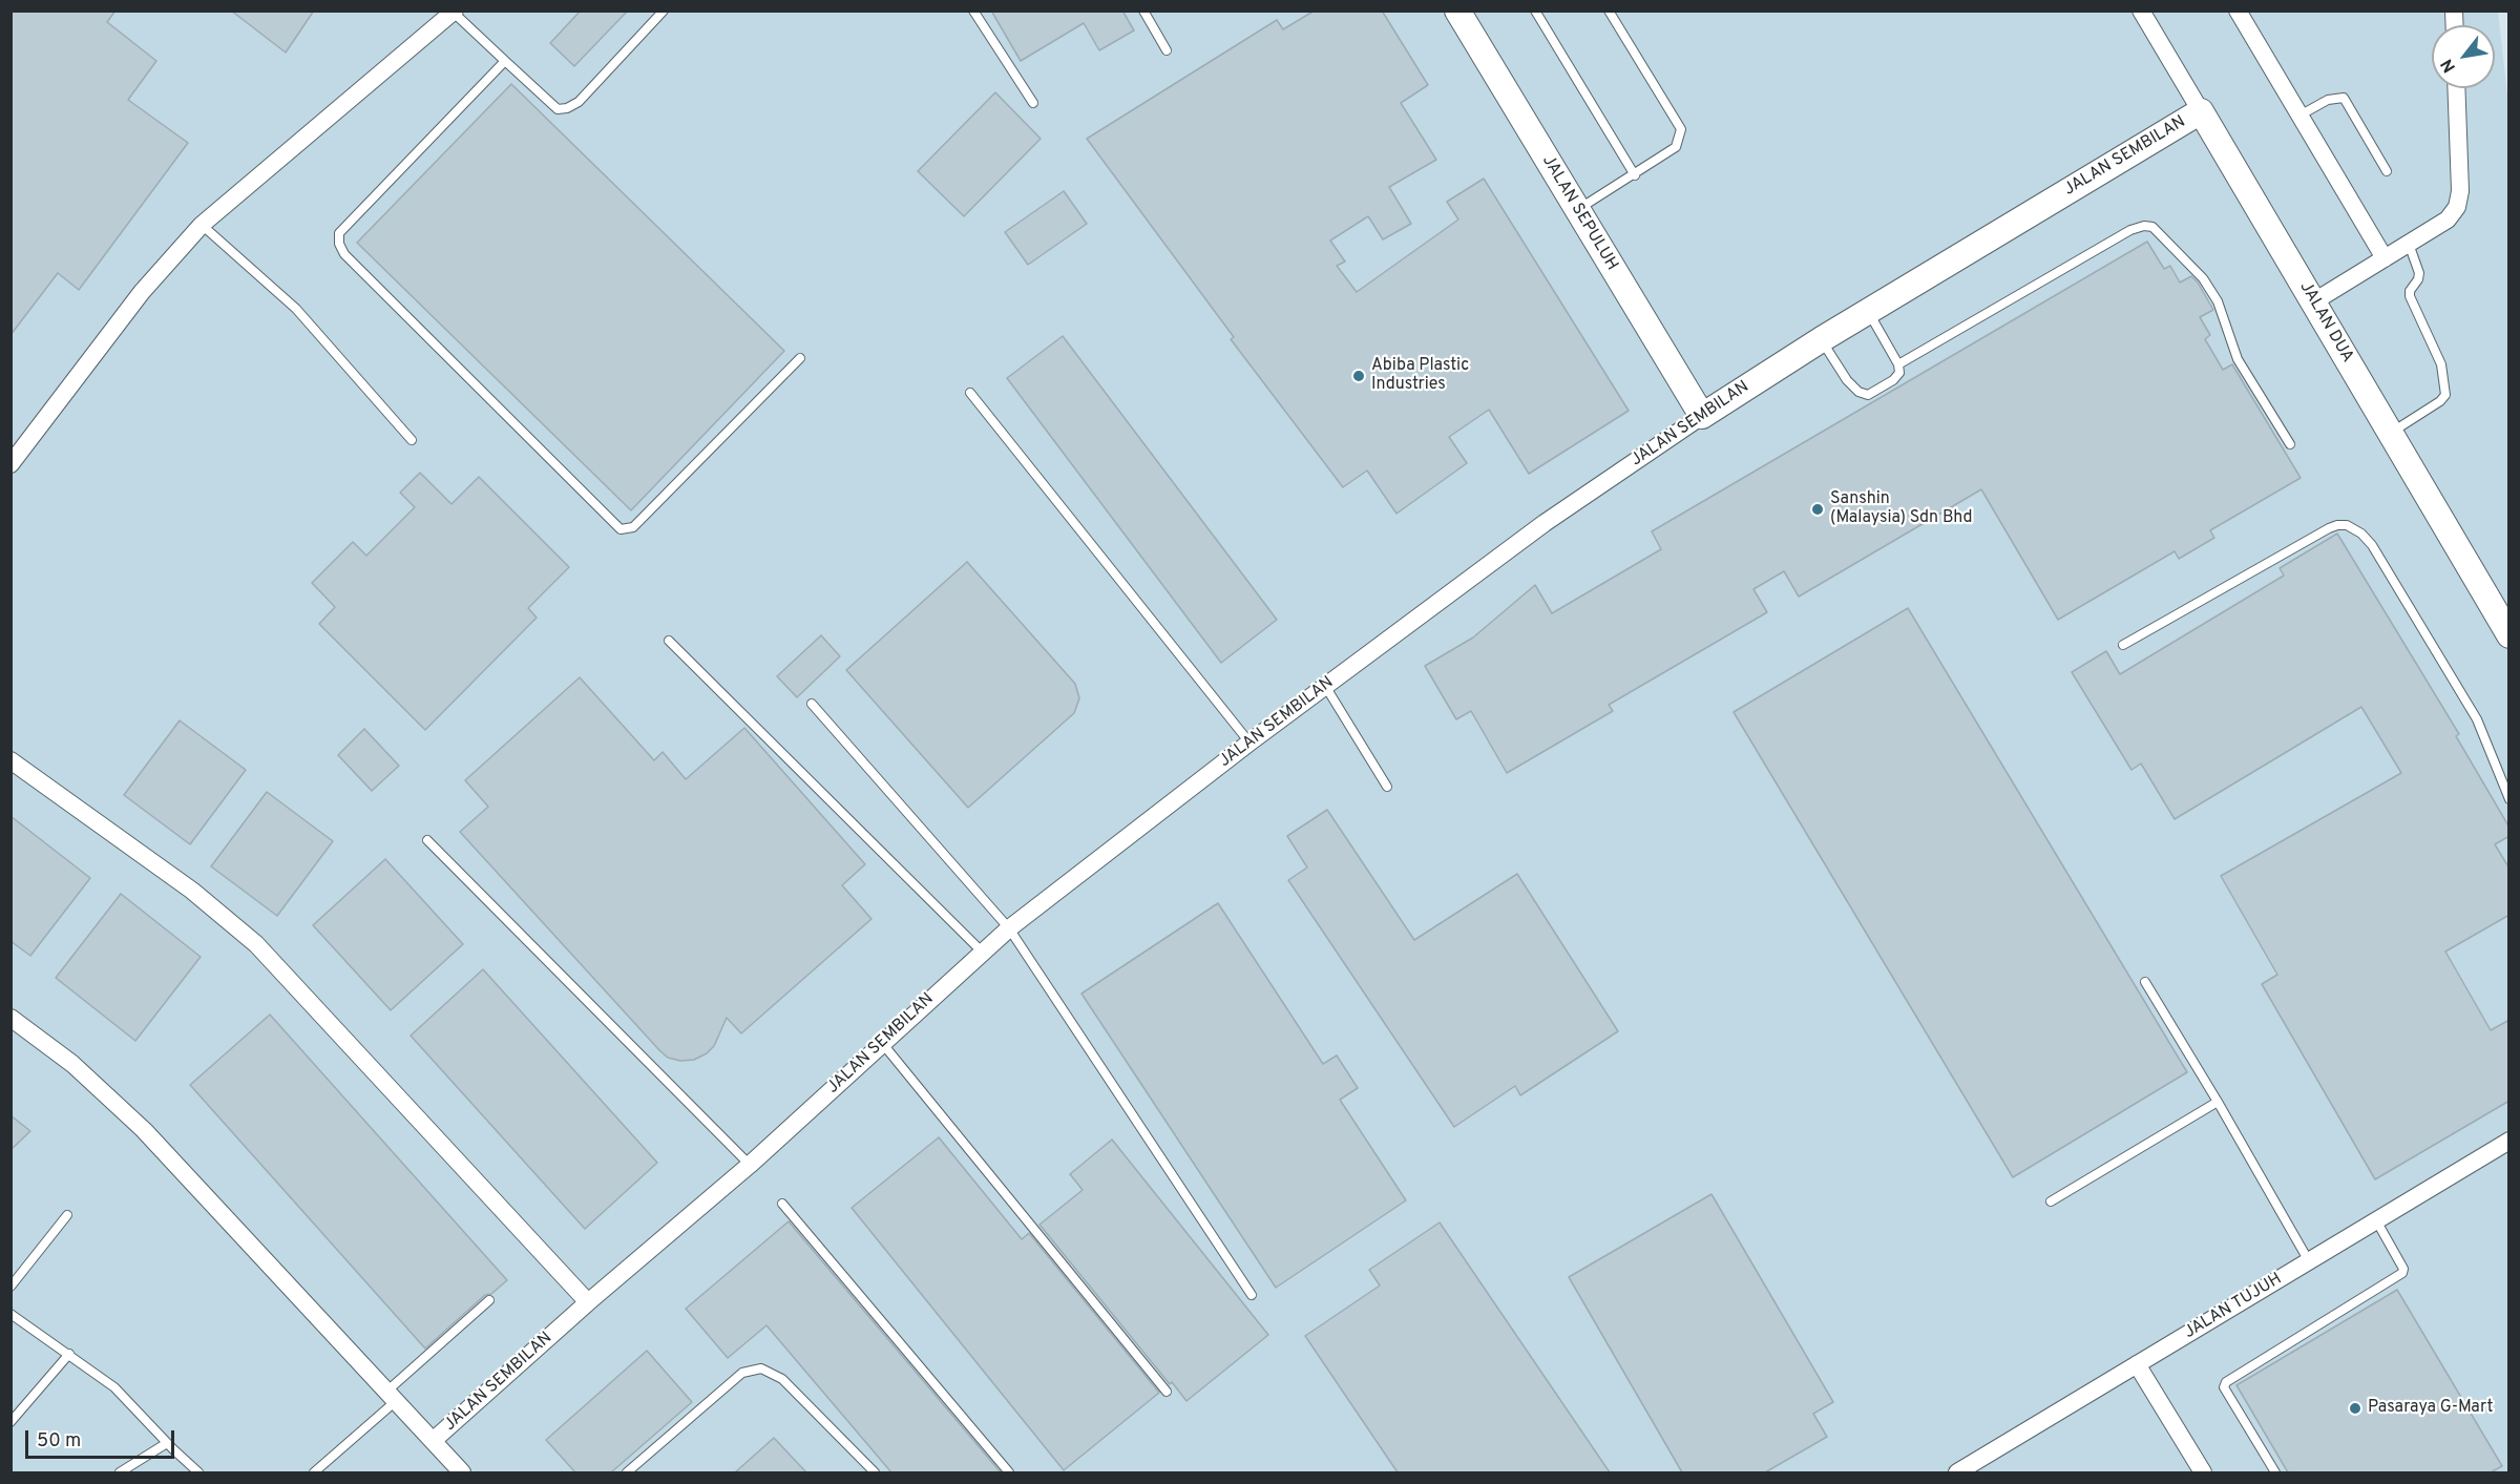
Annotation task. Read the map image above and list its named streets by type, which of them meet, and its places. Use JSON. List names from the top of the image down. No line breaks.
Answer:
{"streets":{"main road":["JALAN SEMBILAN","JALAN SEPULUH","JALAN DUA"],"street":["JALAN TUJUH"]},"crossings":[["JALAN SEMBILAN","JALAN SEPULUH"],["JALAN SEMBILAN","JALAN DUA"]],"places":["Abiba Plastic Industries","Sanshin (Malaysia) Sdn Bhd","Pasaraya G-Mart"],"scale_bar":"50 m","north":"bottom left"}
